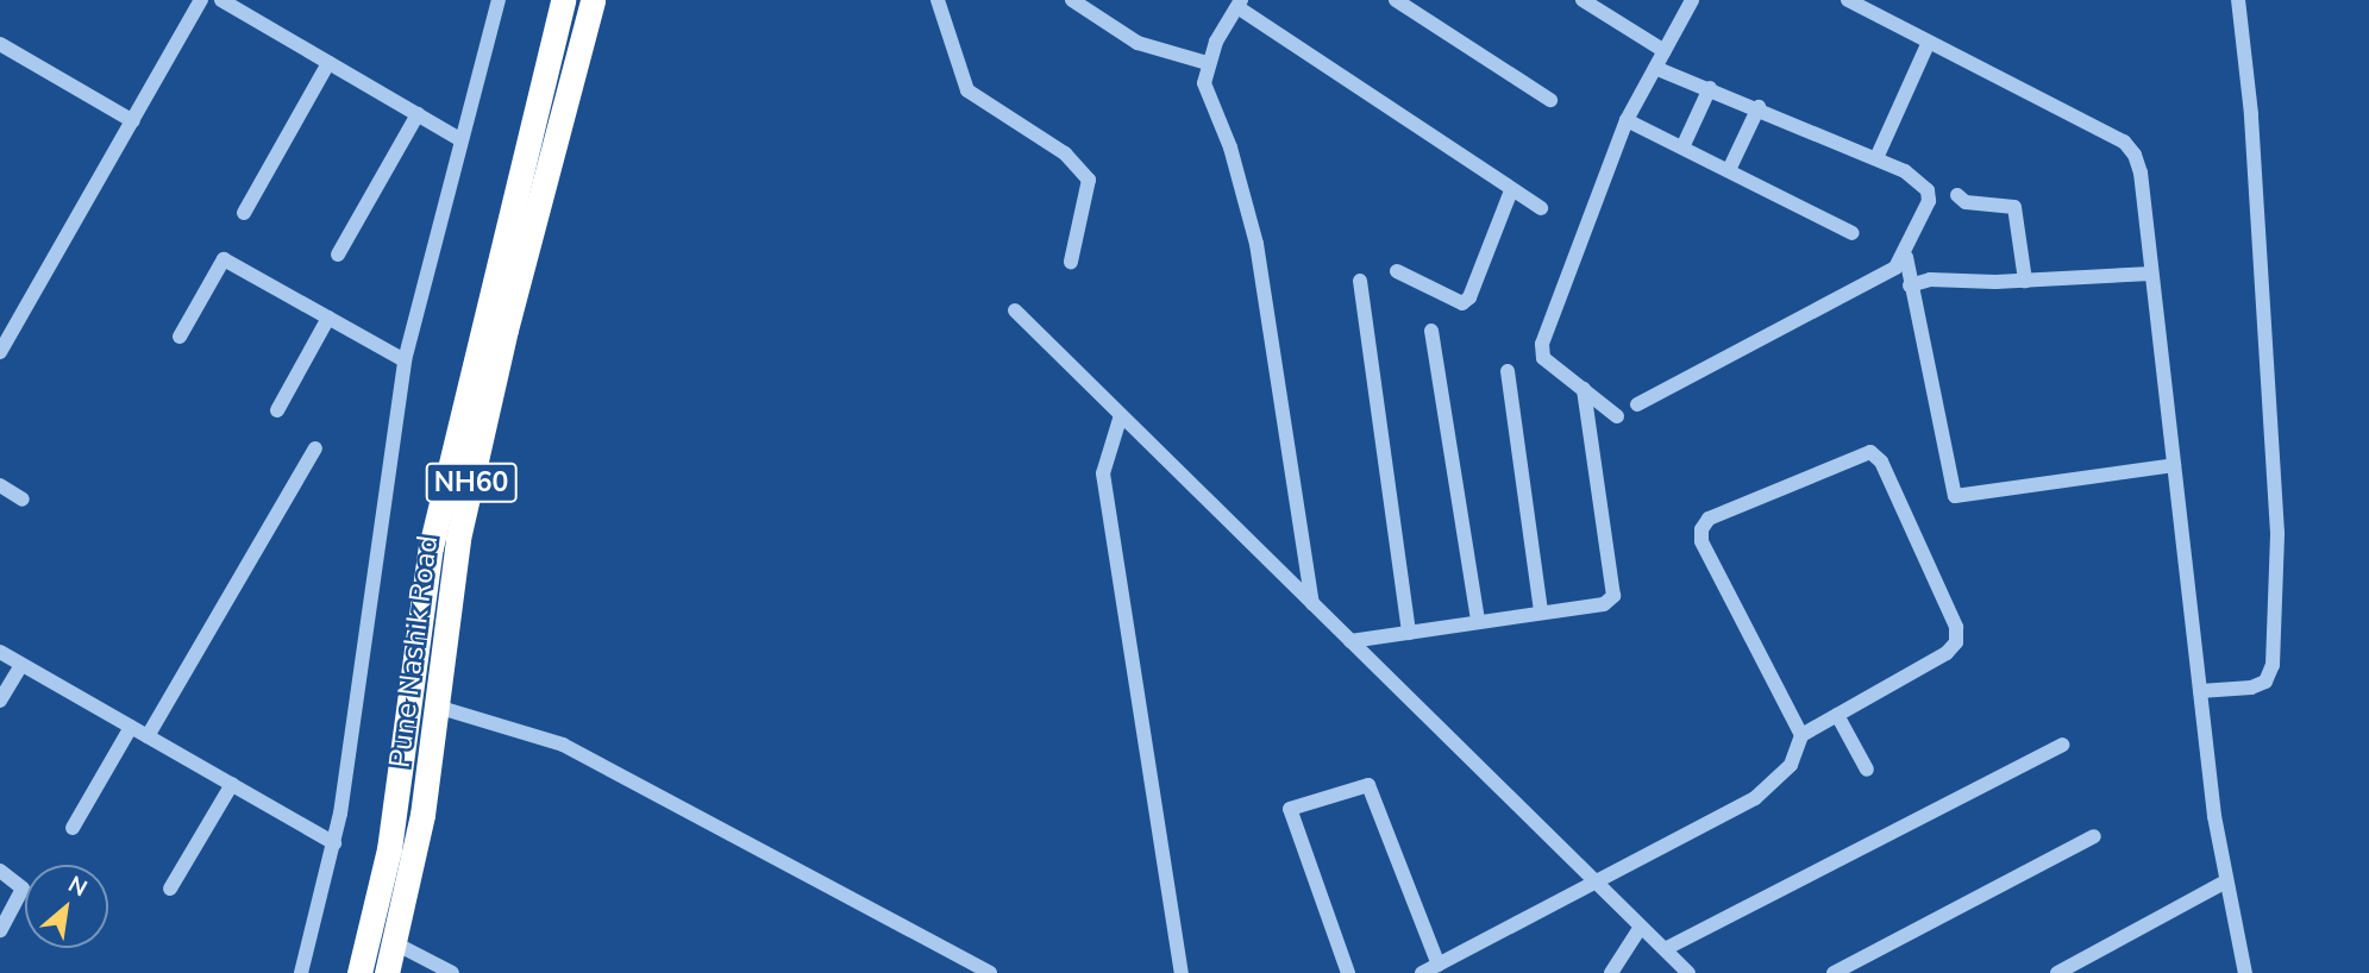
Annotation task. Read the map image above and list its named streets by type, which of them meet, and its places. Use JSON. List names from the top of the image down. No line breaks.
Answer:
{"streets":{"highway":["NH60","Pune Nashik Road"]},"north":"top right"}
